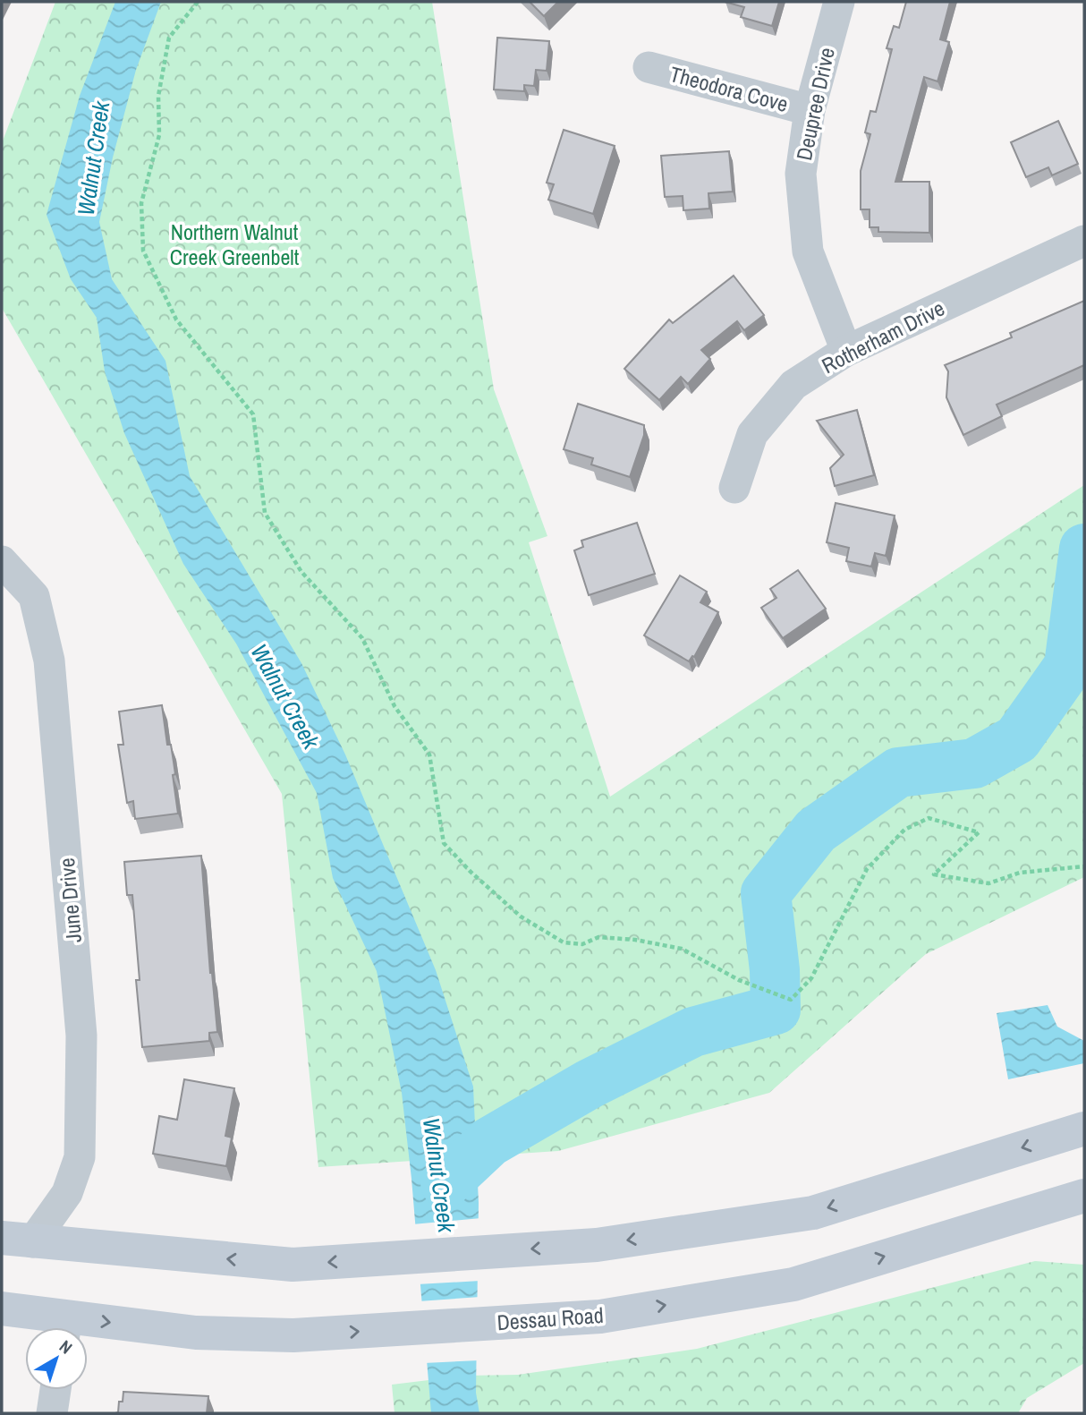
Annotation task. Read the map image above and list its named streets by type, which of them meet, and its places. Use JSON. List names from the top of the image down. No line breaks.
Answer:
{"streets":{"main road":["Dessau Road"],"street":["Theodora Cove","Deupree Drive","Rotherham Drive","June Drive"]},"crossings":[["Theodora Cove","Deupree Drive"],["Deupree Drive","Rotherham Drive"]],"water":["Walnut Creek"],"parks":["Northern Walnut Creek Greenbelt"],"north":"top right"}
